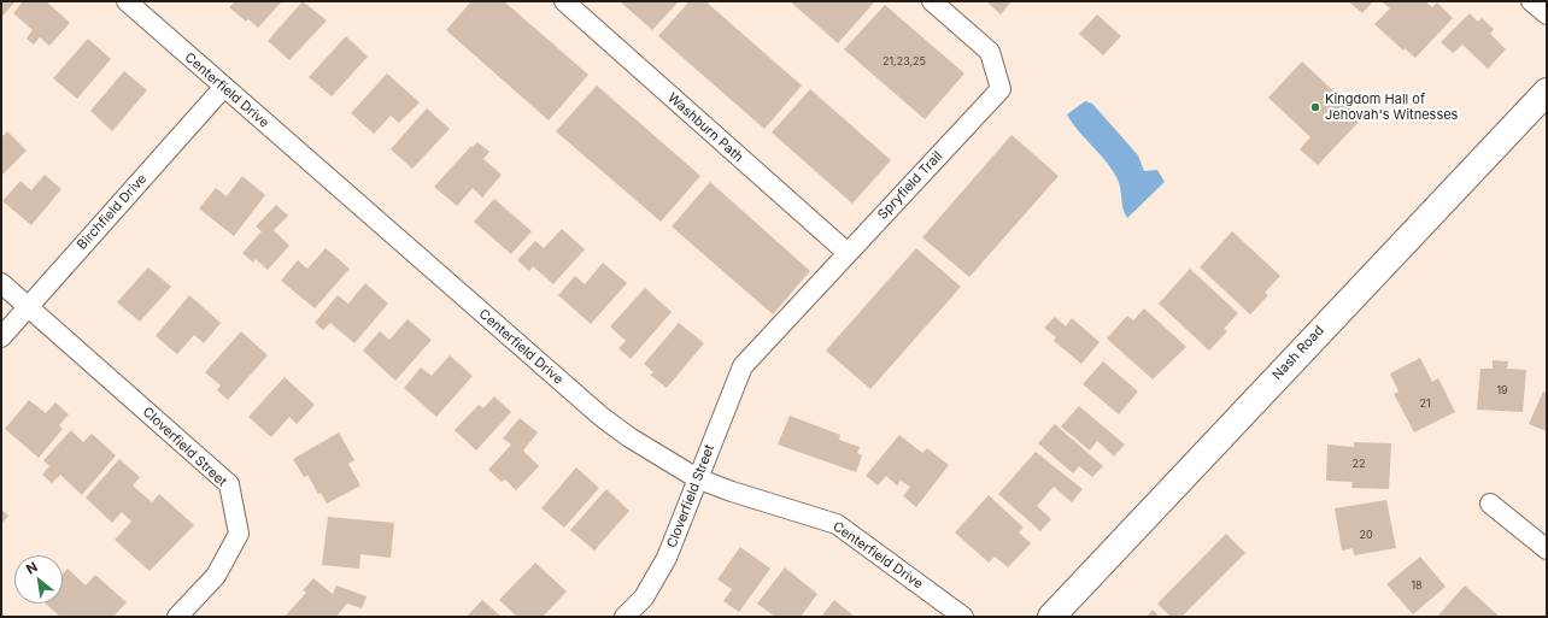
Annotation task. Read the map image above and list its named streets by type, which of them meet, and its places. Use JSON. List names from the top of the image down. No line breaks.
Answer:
{"streets":{"street":["Centerfield Drive","Washburn Path","Spryfield Trail","Birchfield Drive","Nash Road","Cloverfield Street"]},"crossings":[["Centerfield Drive","Birchfield Drive"],["Centerfield Drive","Cloverfield Street"],["Washburn Path","Spryfield Trail"],["Spryfield Trail","Cloverfield Street"],["Birchfield Drive","Cloverfield Street"]],"places":["Kingdom Hall of Jehovah's Witnesses"],"house_numbers":["21,23,25","19","21","22","20","18"],"north":"top left"}
